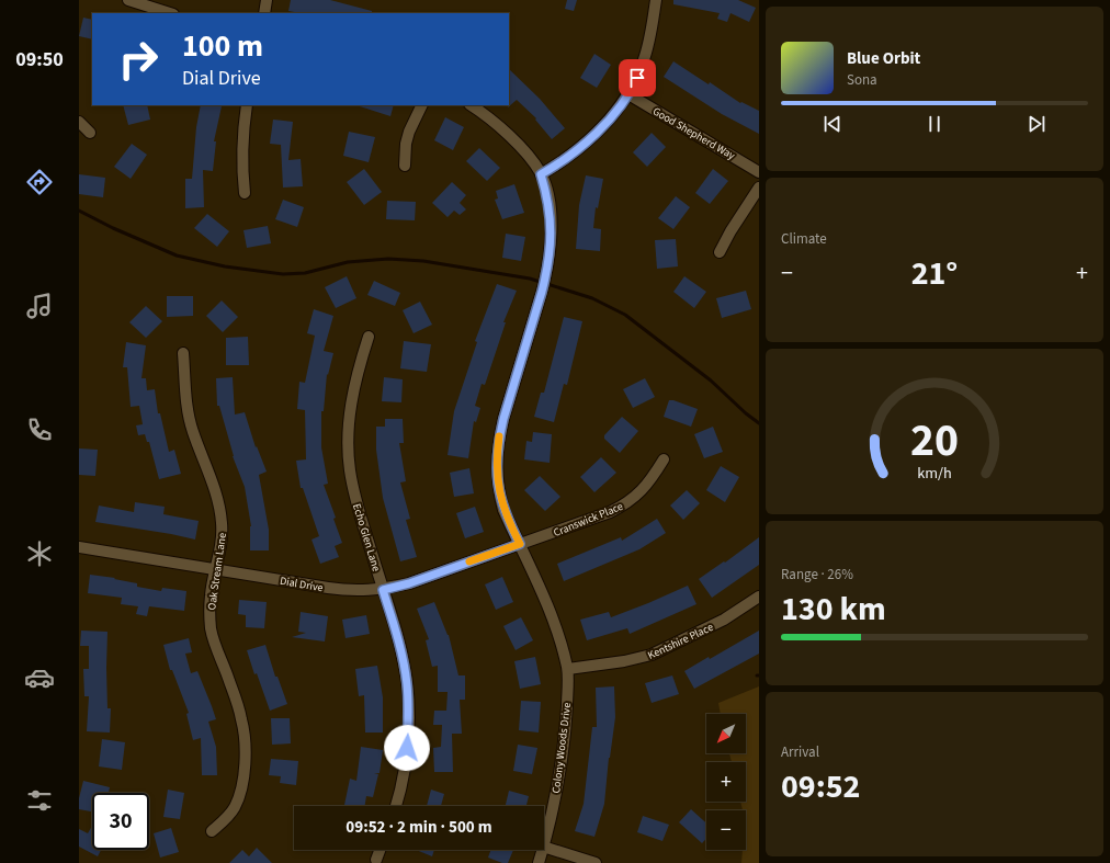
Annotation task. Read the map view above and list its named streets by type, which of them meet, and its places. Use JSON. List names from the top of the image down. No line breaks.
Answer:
{"streets":{"street":["Good Shepherd Way","Cranswick Place","Echo Glen Lane","Oak Stream Lane","Dial Drive","Kentshire Place","Colony Woods Drive"]},"crossings":[["Cranswick Place","Dial Drive"],["Cranswick Place","Colony Woods Drive"],["Echo Glen Lane","Dial Drive"],["Oak Stream Lane","Dial Drive"],["Dial Drive","Colony Woods Drive"],["Kentshire Place","Colony Woods Drive"]],"north":"bottom left","page":{"tabs":"09:50","turn":["100 m","Dial Drive"],"song":["Blue Orbit","Sona"],"tile":["Climate",["Range · 26%","130 km"],["Arrival","09:52"]],"heat":["−","21°","+"],"map_buttons":["+","−"],"limit":"30","trip":"09:52 · 2 min · 500 m","gauge":["20","km/h"]}}
